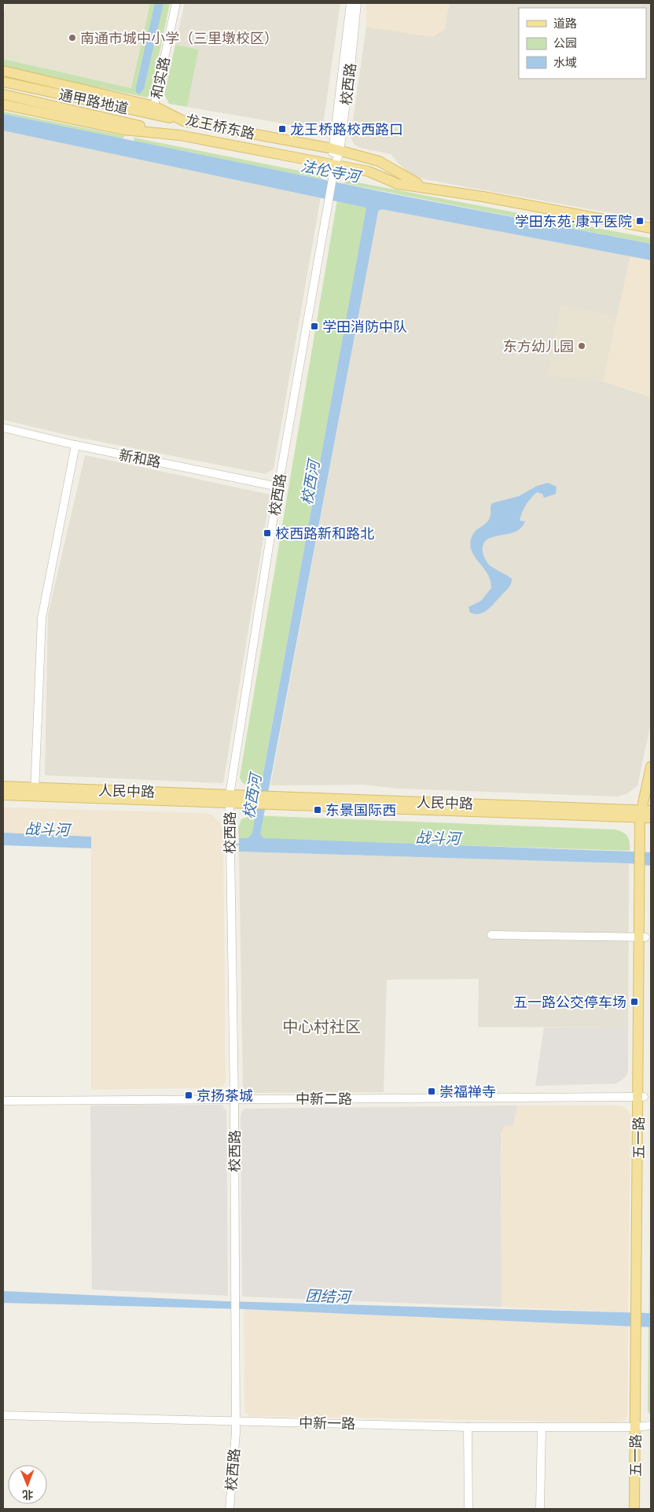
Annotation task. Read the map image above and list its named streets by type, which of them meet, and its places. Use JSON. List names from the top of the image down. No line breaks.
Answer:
{"streets":{"main road":["通甲路地道","龙王桥东路","人民中路","五一路"],"street":["和实路","校西路","新和路","中新二路","中新一路"]},"crossings":[["和实路","龙王桥东路"],["校西路","龙王桥东路"],["校西路","新和路"],["校西路","人民中路"],["校西路","中新二路"],["校西路","中新一路"],["通甲路地道","龙王桥东路"],["人民中路","五一路"],["中新二路","五一路"],["五一路","中新一路"]],"districts":["中心村社区"],"water":["法伦寺河","校西河","战斗河","团结河"],"places":{"other":["南通市城中小学（三里墩校区）","东方幼儿园"],"transit":["龙王桥路校西路口","学田东苑·康平医院","学田消防中队","校西路新和路北","东景国际西","五一路公交停车场","崇福禅寺","京扬茶城"]},"legend":["道路","公园","水域"],"north":"bottom"}
